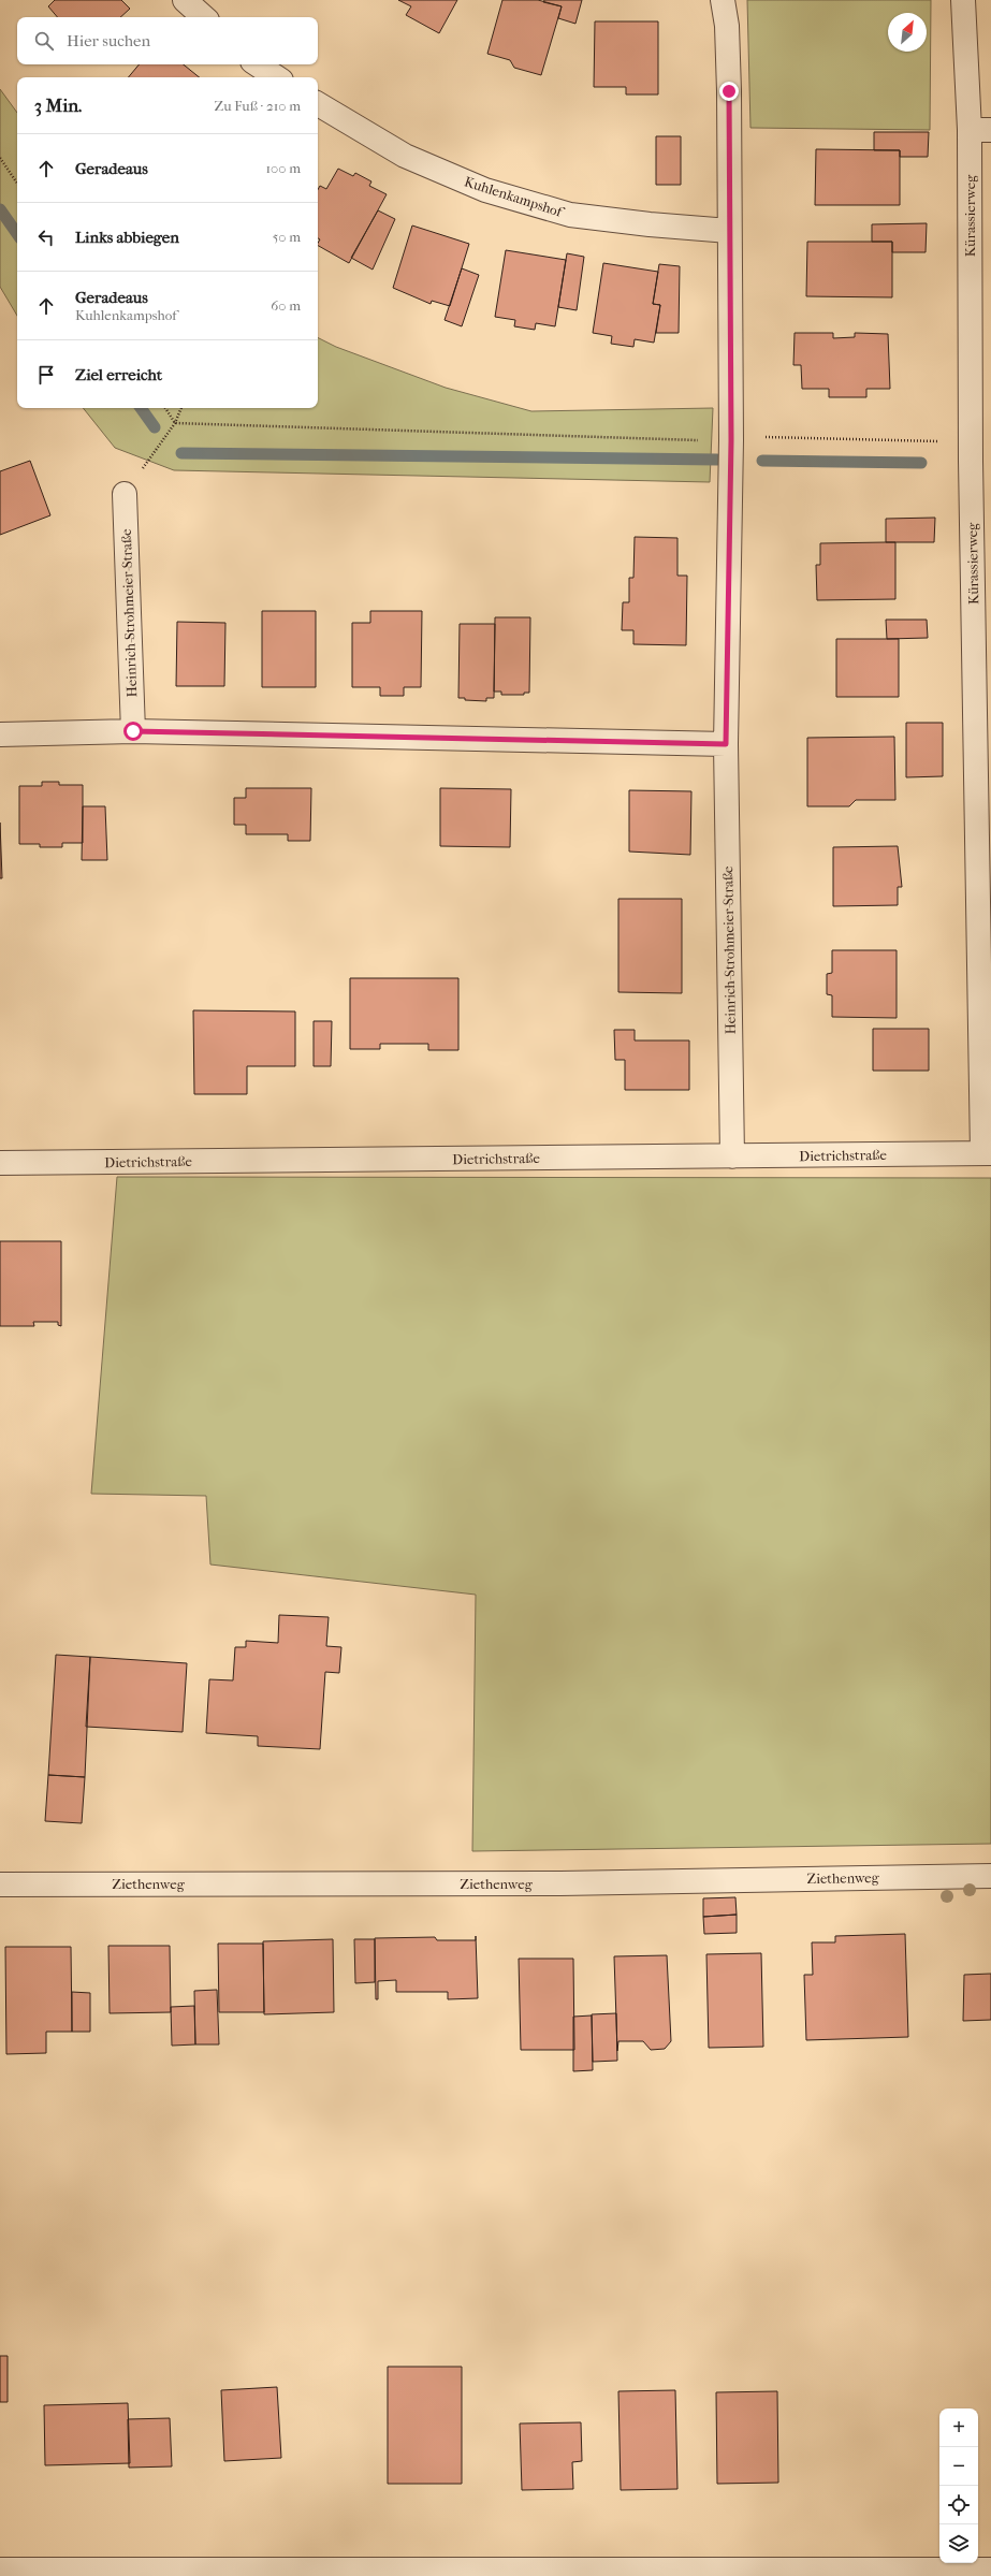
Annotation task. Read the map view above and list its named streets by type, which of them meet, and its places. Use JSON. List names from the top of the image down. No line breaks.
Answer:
{"streets":{"street":["Kuhlenkampshof","Kürassierweg","Heinrich-Strohmeier-Straße","Dietrichstraße","Ziethenweg"]},"crossings":[["Kürassierweg","Dietrichstraße"],["Heinrich-Strohmeier-Straße","Dietrichstraße"]],"north":"top right","page":{"search":"Hier suchen","heading":["3 Min.","Zu Fuß · 210 m"],"list":[["Geradeaus","100 m"],["Links abbiegen","50 m"],["Geradeaus","Kuhlenkampshof","60 m"],"Ziel erreicht"],"map_buttons":["+","−"]}}
